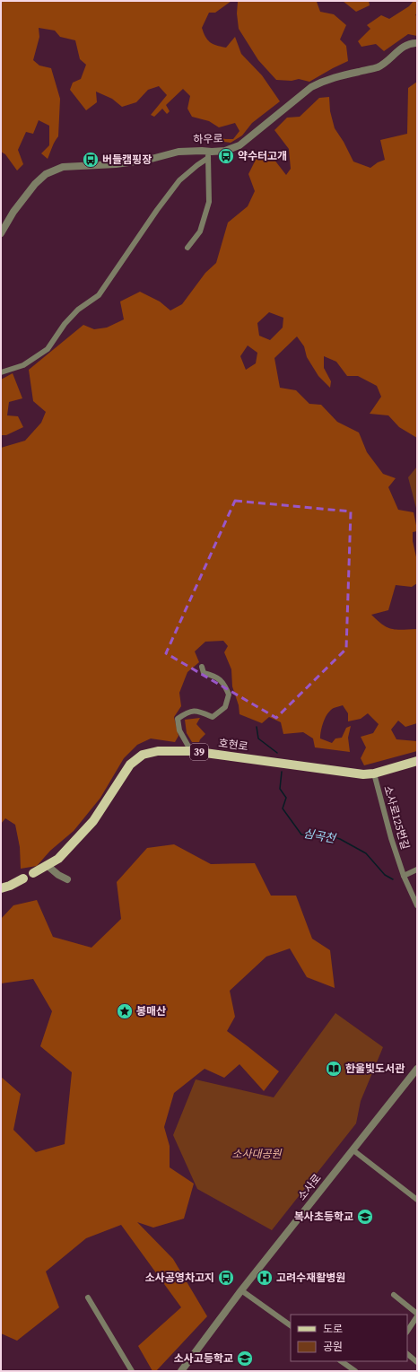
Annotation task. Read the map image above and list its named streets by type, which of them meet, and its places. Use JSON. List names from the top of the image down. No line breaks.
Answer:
{"streets":{"main road":["호현로","39"],"street":["하우로","소사로125번길","소사로"]},"crossings":[["호현로","소사로125번길"]],"water":["심곡천"],"parks":["소사대공원"],"places":{"bus stop":["약수터고개","버들캠핑장","소사공영차고지"],"place":["봉매산"],"library":["한울빛도서관"],"school or university":["복사초등학교","소사고등학교"],"hospital":["고려수재활병원"]},"legend":["도로","공원"]}
